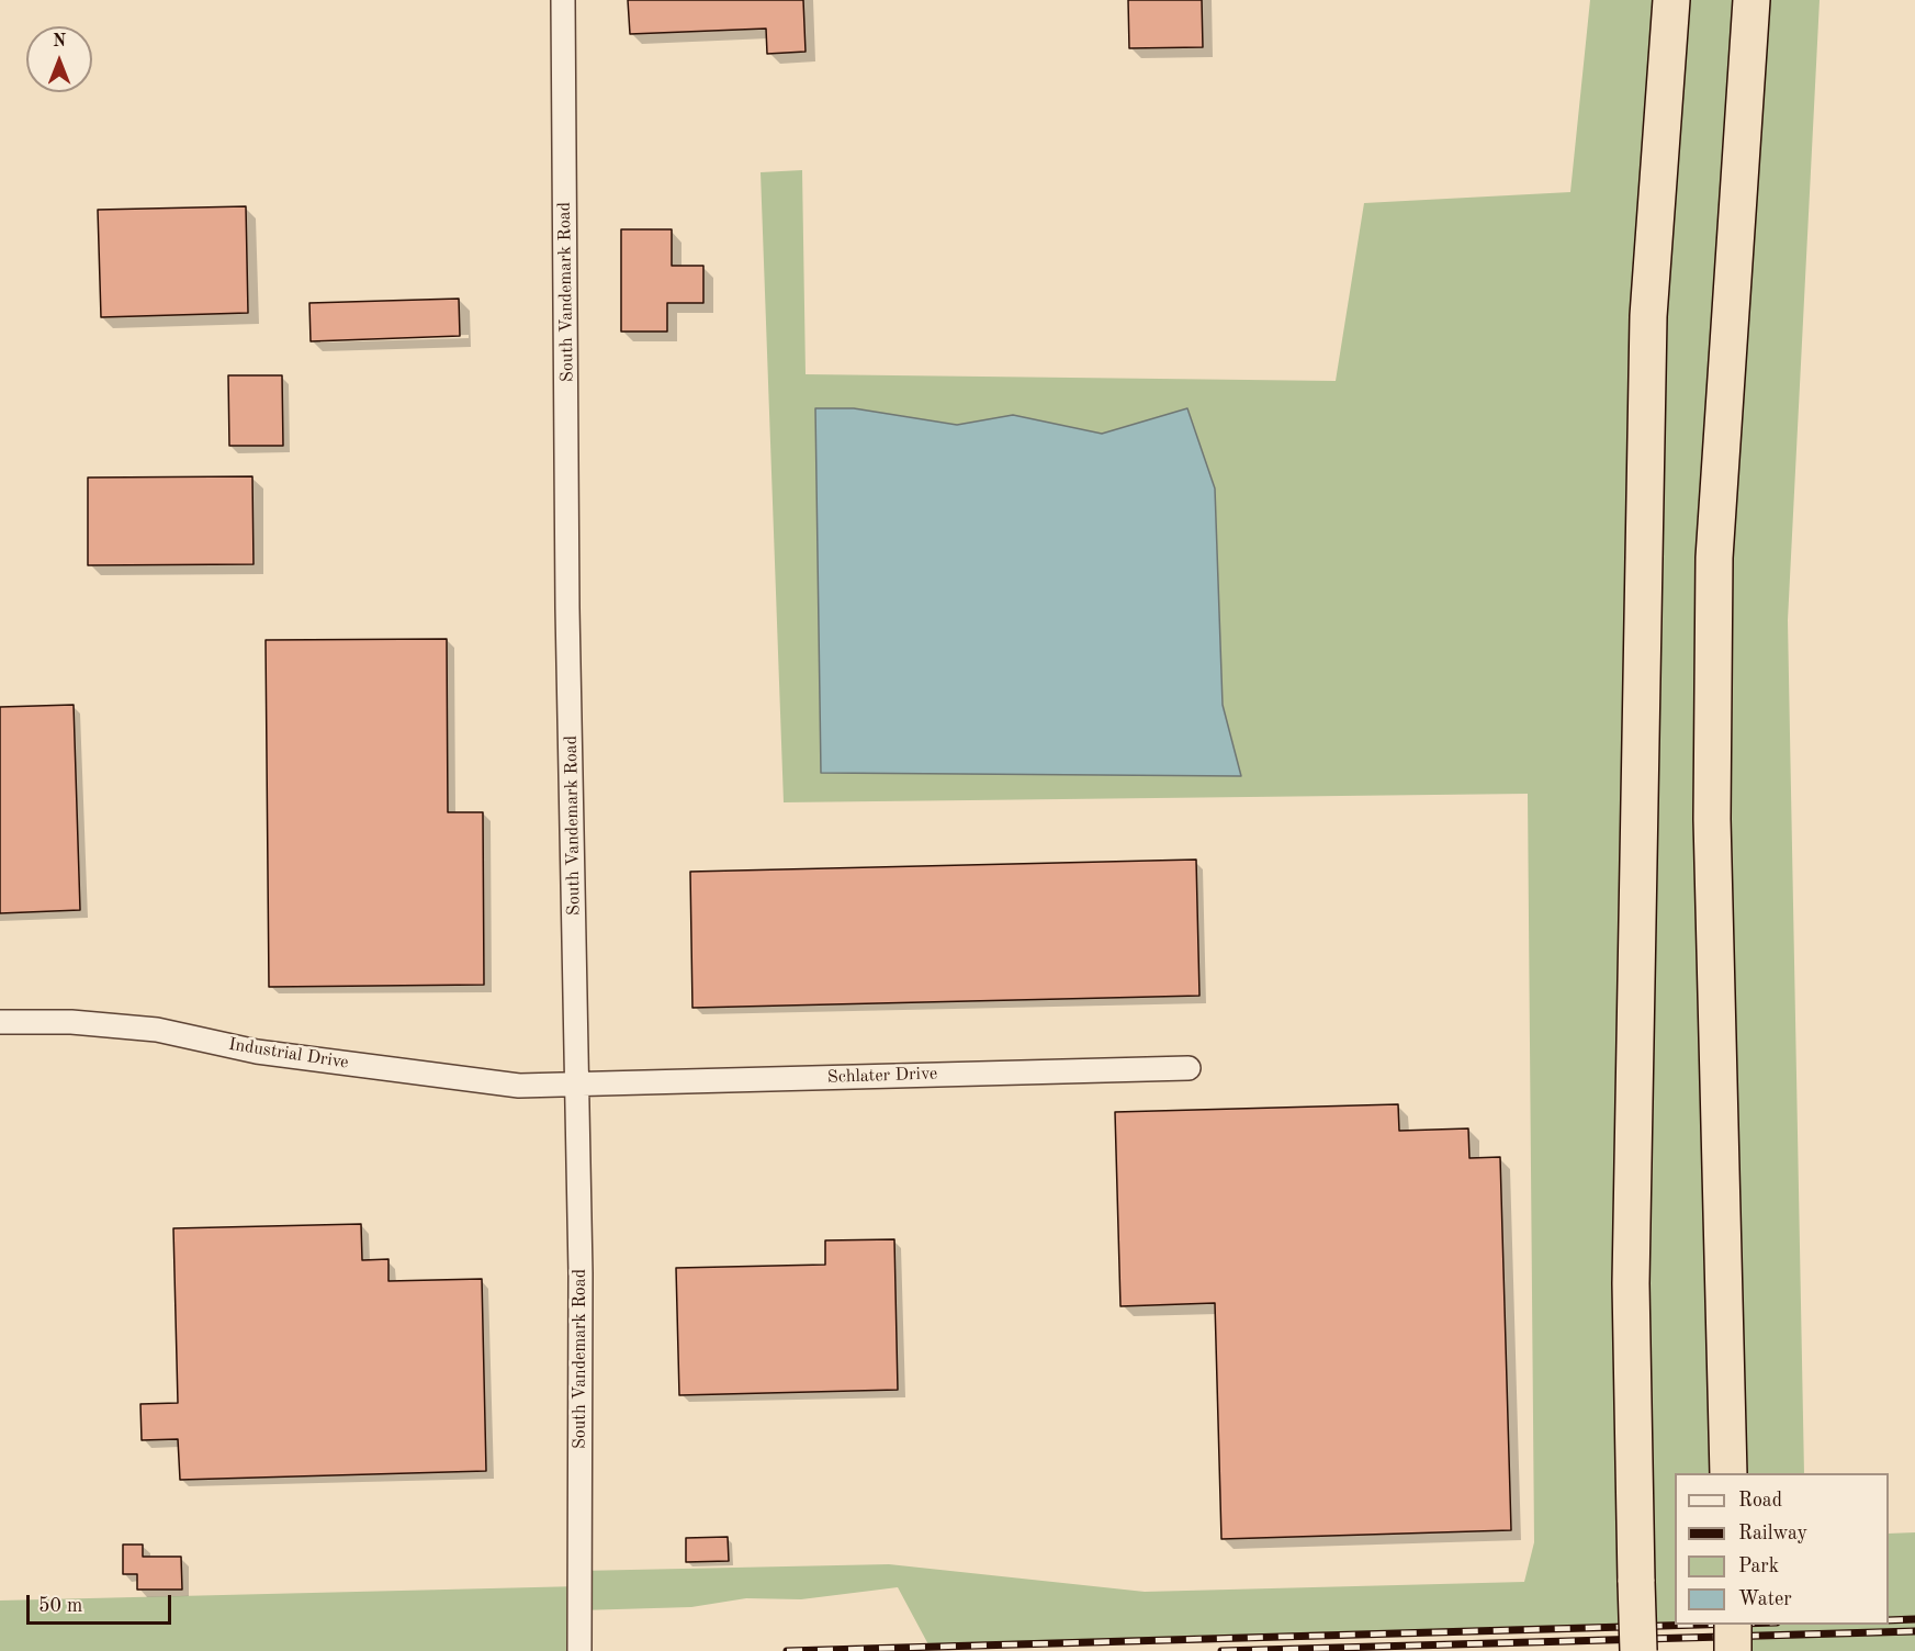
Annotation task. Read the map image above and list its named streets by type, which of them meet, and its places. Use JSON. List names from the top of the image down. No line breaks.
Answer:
{"streets":{"street":["South Vandemark Road","Industrial Drive","Schlater Drive"]},"crossings":[["South Vandemark Road","Industrial Drive"],["South Vandemark Road","Schlater Drive"],["Industrial Drive","Schlater Drive"]],"legend":["Road","Railway","Park","Water"],"scale_bar":"50 m","north":"top"}
